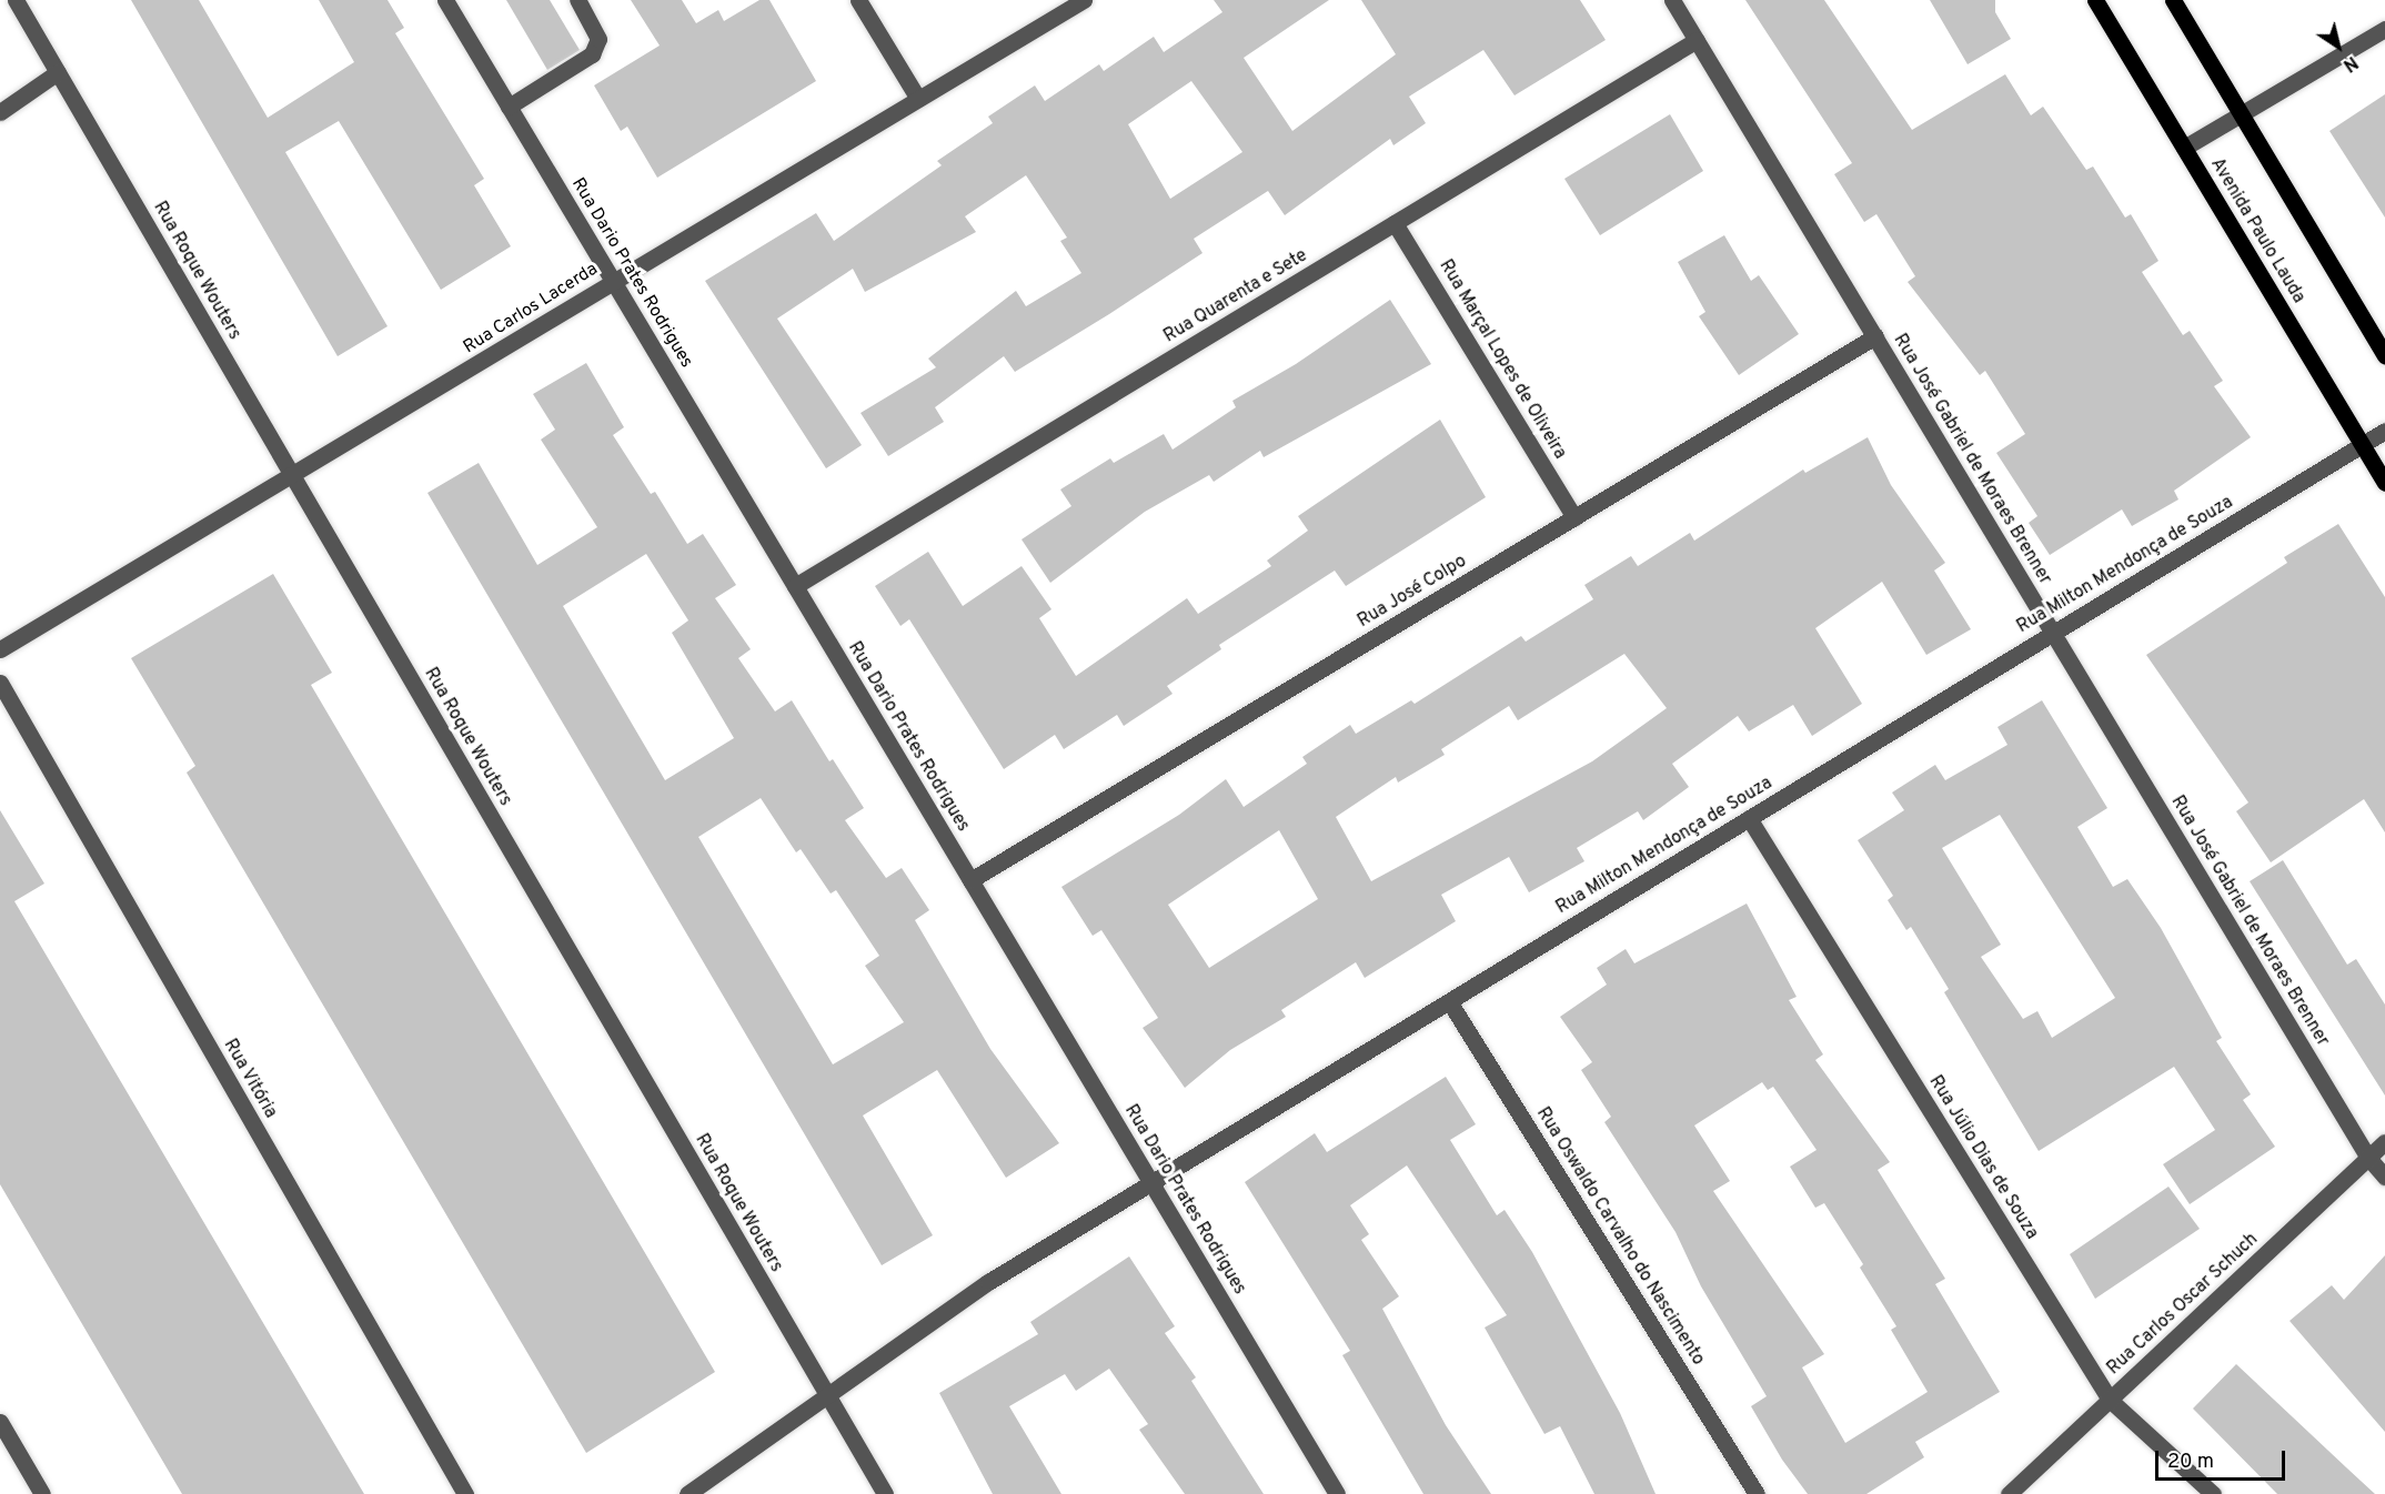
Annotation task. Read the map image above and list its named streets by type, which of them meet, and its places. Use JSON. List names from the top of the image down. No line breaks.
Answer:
{"streets":{"main road":["Avenida Paulo Lauda"],"street":["Rua Roque Wouters","Rua Dario Prates Rodrigues","Rua Quarenta e Sete","Rua Carlos Lacerda","Rua Marçal Lopes de Oliveira","Rua José Gabriel de Moraes Brenner","Rua Milton Mendonça de Souza","Rua José Colpo","Rua Vitória","Rua Júlio Dias de Souza","Rua Oswaldo Carvalho do Nascimento","Rua Carlos Oscar Schuch"]},"crossings":[["Avenida Paulo Lauda","Rua Milton Mendonça de Souza"],["Rua Roque Wouters","Rua Carlos Lacerda"],["Rua Roque Wouters","Rua Milton Mendonça de Souza"],["Rua Dario Prates Rodrigues","Rua Quarenta e Sete"],["Rua Dario Prates Rodrigues","Rua Carlos Lacerda"],["Rua Dario Prates Rodrigues","Rua Milton Mendonça de Souza"],["Rua Dario Prates Rodrigues","Rua José Colpo"],["Rua Quarenta e Sete","Rua Marçal Lopes de Oliveira"],["Rua Quarenta e Sete","Rua José Gabriel de Moraes Brenner"],["Rua Marçal Lopes de Oliveira","Rua José Colpo"],["Rua José Gabriel de Moraes Brenner","Rua Milton Mendonça de Souza"],["Rua José Gabriel de Moraes Brenner","Rua José Colpo"],["Rua José Gabriel de Moraes Brenner","Rua Carlos Oscar Schuch"],["Rua Milton Mendonça de Souza","Rua Júlio Dias de Souza"],["Rua Milton Mendonça de Souza","Rua Oswaldo Carvalho do Nascimento"],["Rua Júlio Dias de Souza","Rua Carlos Oscar Schuch"]],"scale_bar":"20 m","north":"bottom right"}
